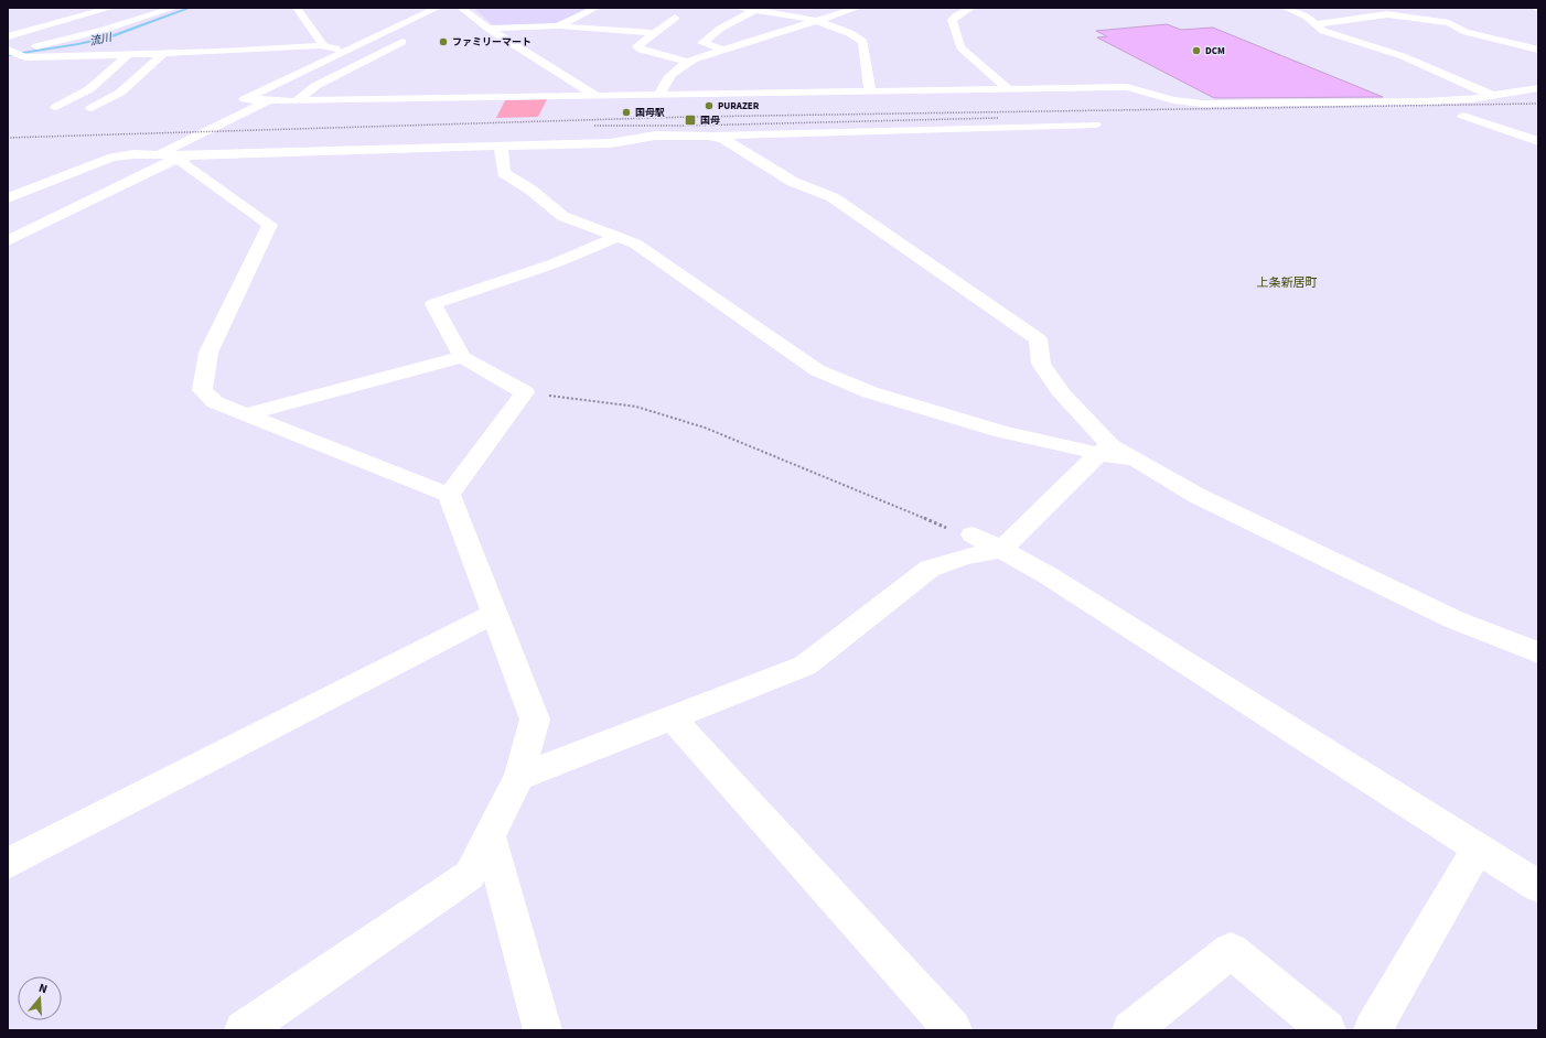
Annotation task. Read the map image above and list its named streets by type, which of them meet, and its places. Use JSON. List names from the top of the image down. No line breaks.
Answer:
{"districts":["上条新居町"],"water":["流川"],"places":{"other":["ファミリーマート","DCM","PURAZER","国母駅"],"transit":["国母"]},"north":"top"}
